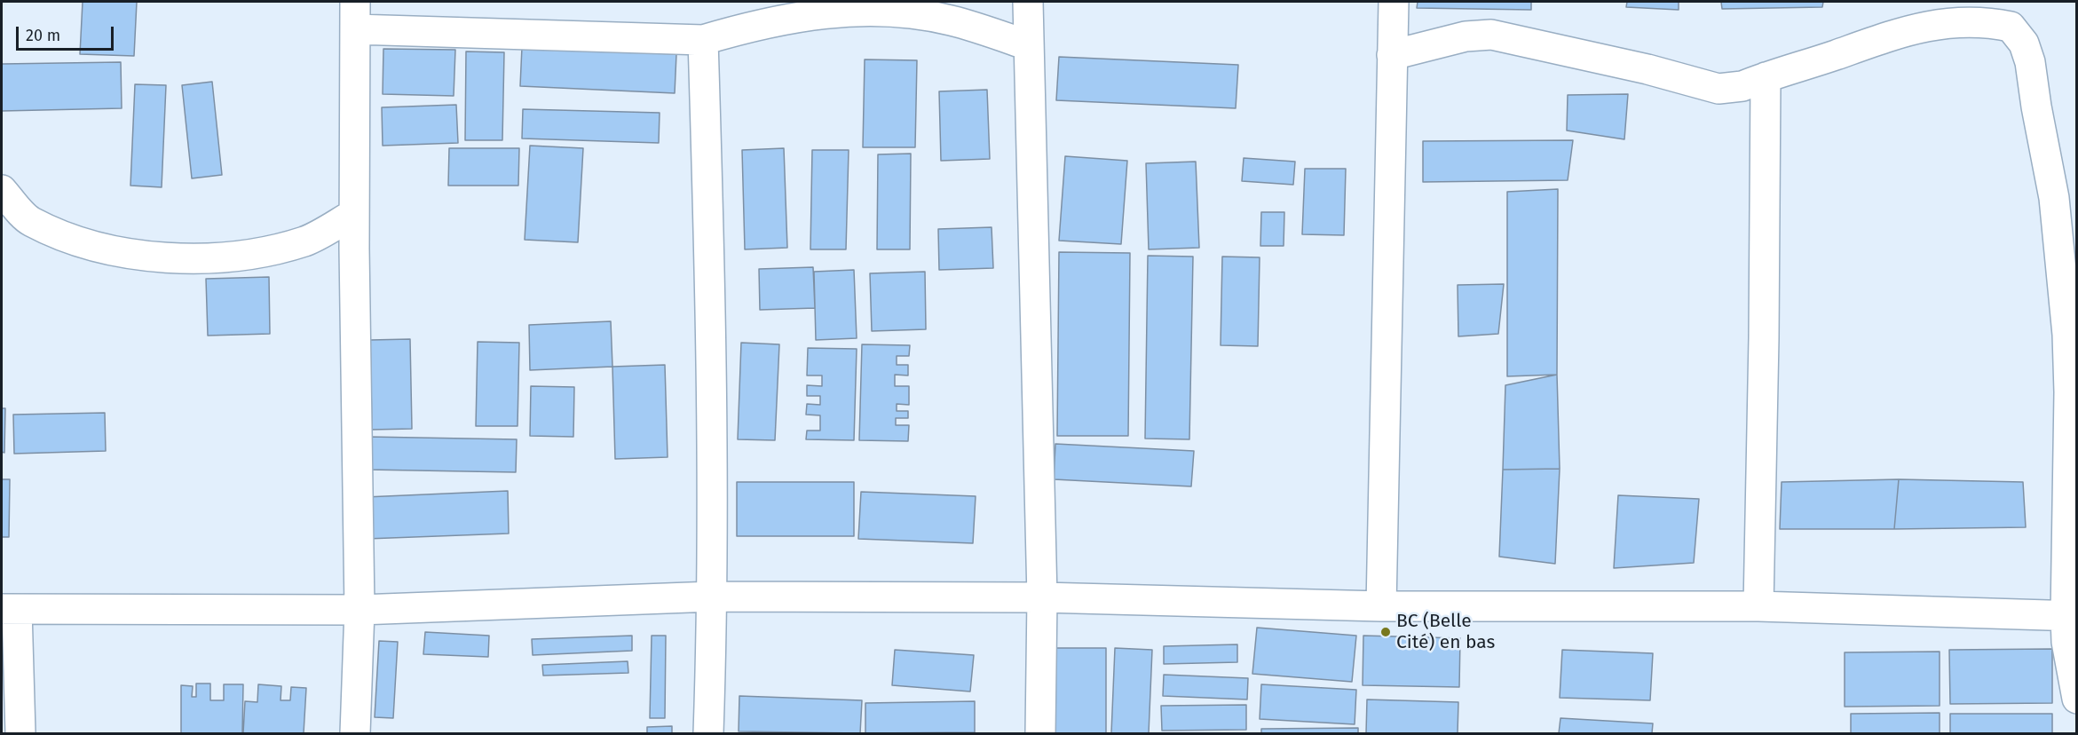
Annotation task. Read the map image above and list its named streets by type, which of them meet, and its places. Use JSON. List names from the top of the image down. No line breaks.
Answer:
{"places":["BC (Belle Cité) en bas"],"scale_bar":"20 m"}
